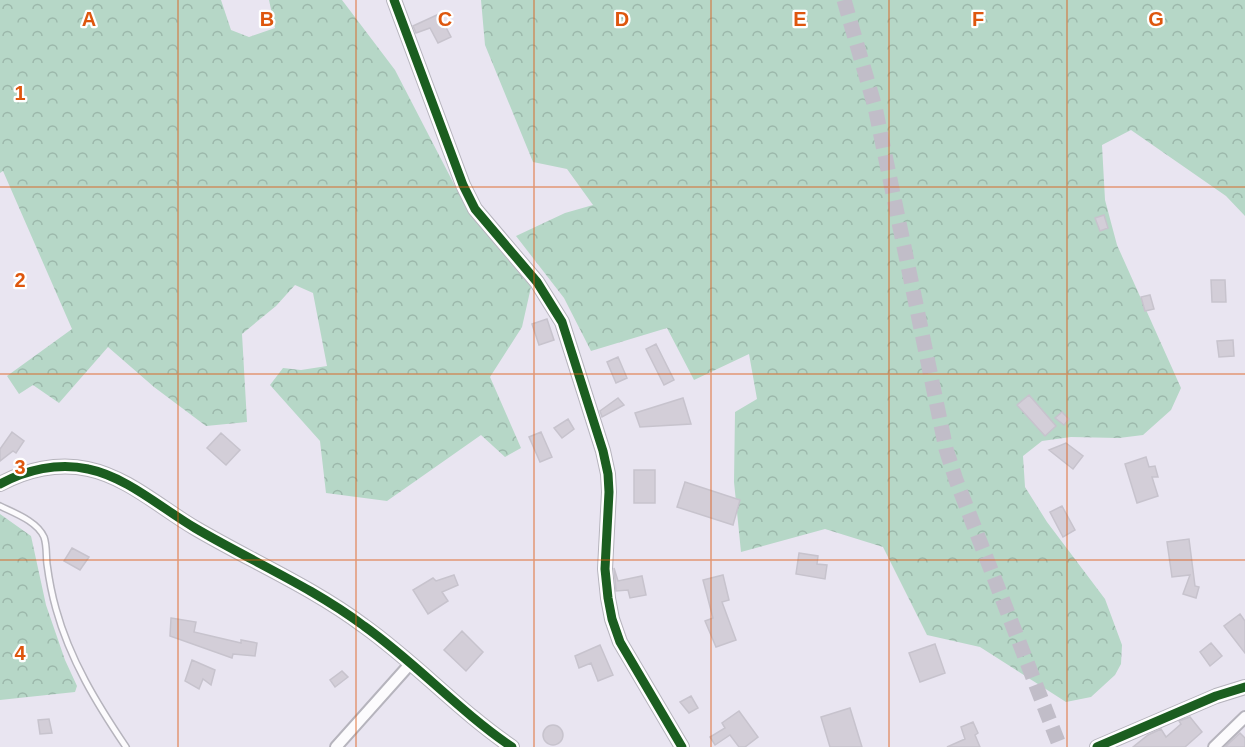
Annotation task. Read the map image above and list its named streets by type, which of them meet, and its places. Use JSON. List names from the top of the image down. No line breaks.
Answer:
{"grid":{"columns":["A","B","C","D","E","F","G"],"rows":["1","2","3","4"]}}
